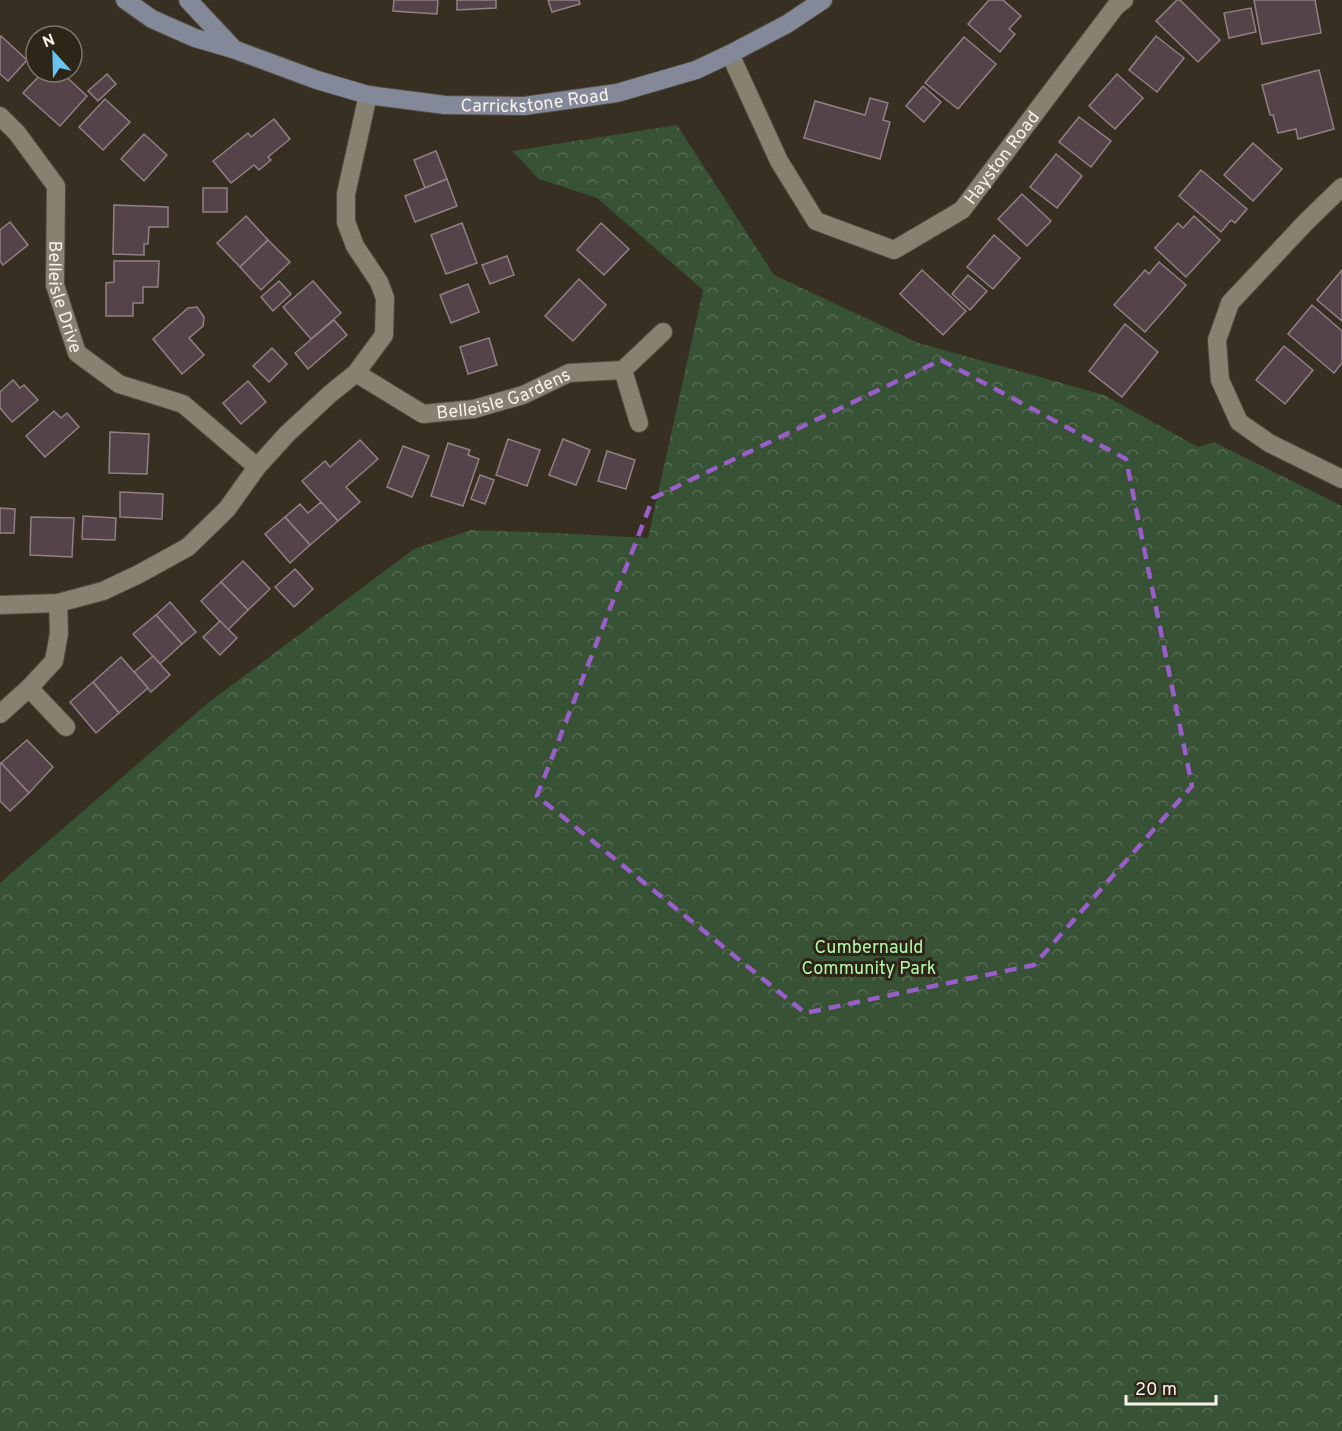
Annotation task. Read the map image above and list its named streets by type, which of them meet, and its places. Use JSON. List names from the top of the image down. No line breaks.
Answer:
{"streets":{"street":["Carrickstone Road","Hayston Road","Belleisle Drive","Belleisle Gardens"]},"crossings":[["Carrickstone Road","Hayston Road"]],"parks":["Cumbernauld Community Park"],"scale_bar":"20 m","north":"top"}
